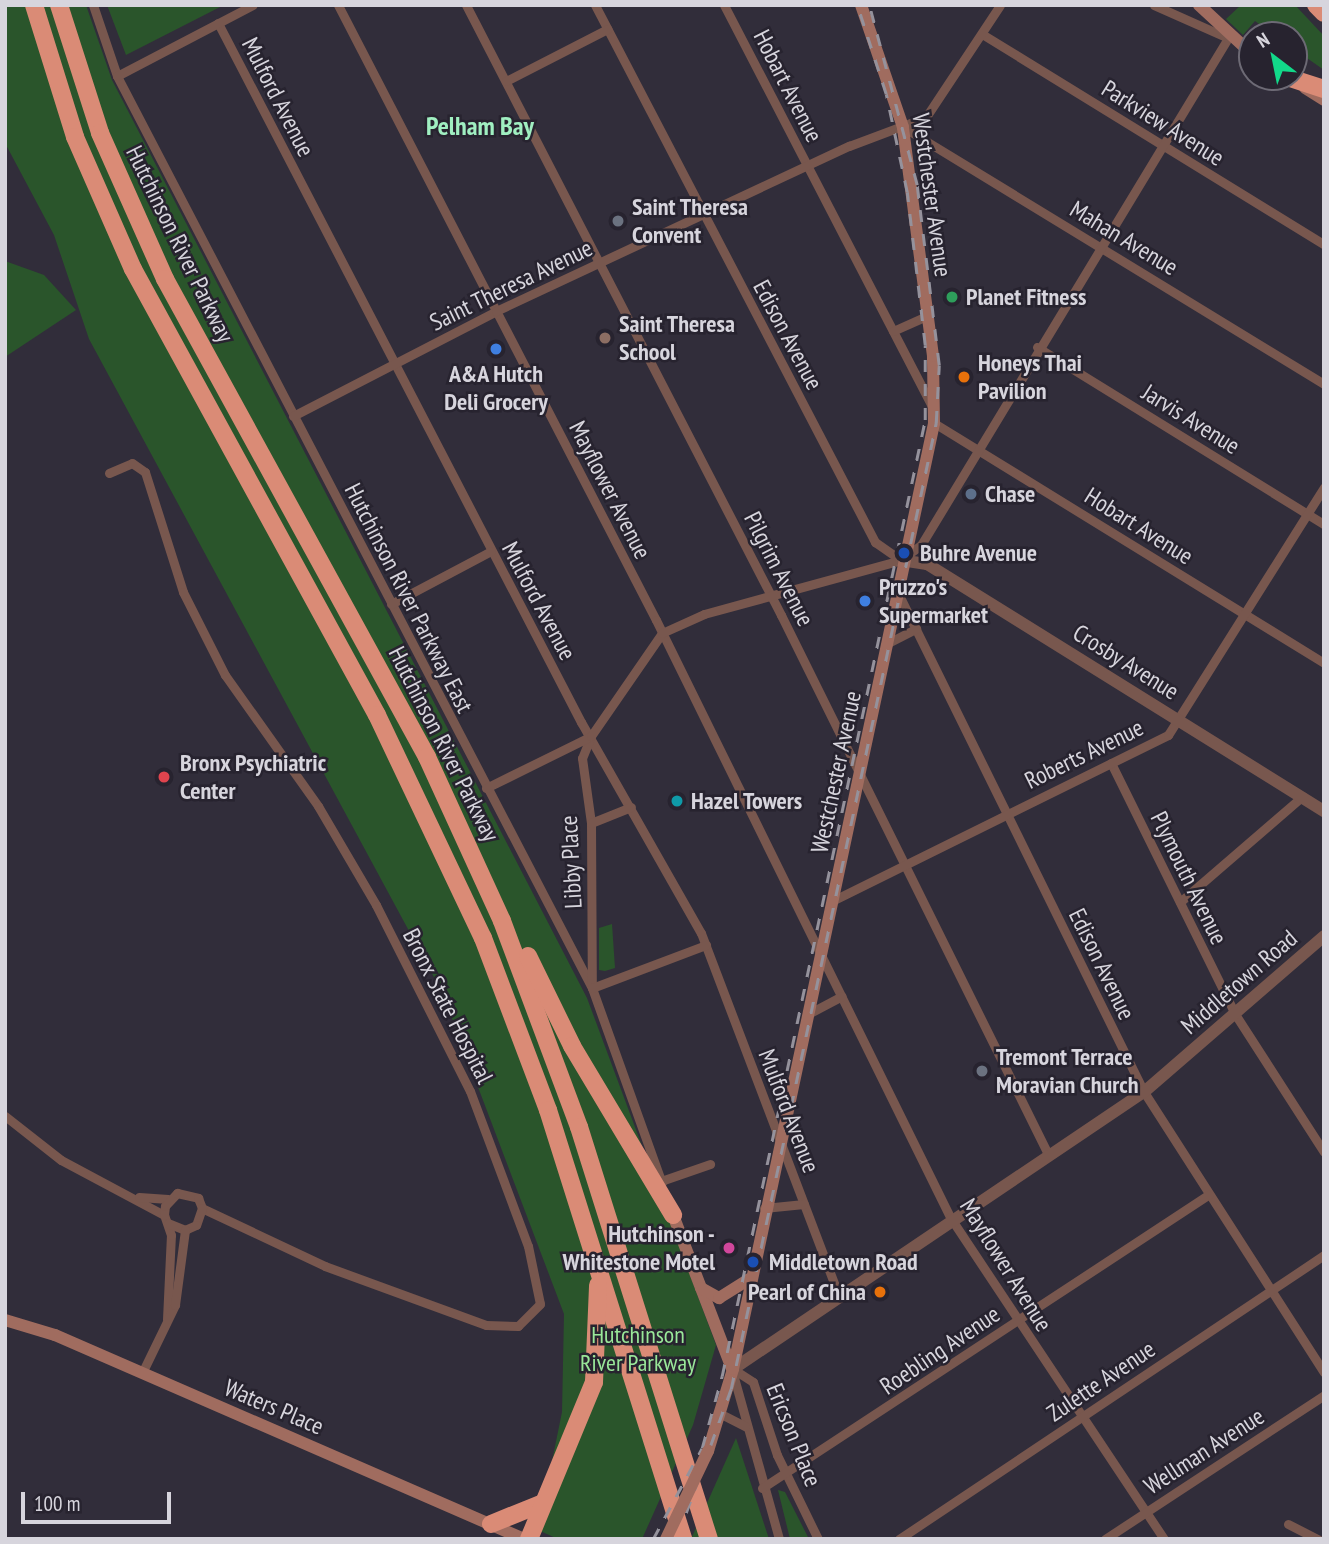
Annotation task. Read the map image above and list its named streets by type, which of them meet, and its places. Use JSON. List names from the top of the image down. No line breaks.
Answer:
{"streets":{"highway":["Hutchinson River Parkway"],"main road":["Westchester Avenue","Waters Place"],"street":["Hobart Avenue","Mulford Avenue","Parkview Avenue","Mahan Avenue","Saint Theresa Avenue","Edison Avenue","Jarvis Avenue","Mayflower Avenue","Pilgrim Avenue","Hutchinson River Parkway East","Crosby Avenue","Roberts Avenue","Libby Place","Plymouth Avenue","Middletown Road","Bronx State Hospital","Roebling Avenue","Zulette Avenue","Ericson Place","Wellman Avenue"]},"crossings":[["Hobart Avenue","Westchester Avenue"],["Hobart Avenue","Saint Theresa Avenue"],["Hobart Avenue","Roberts Avenue"],["Mulford Avenue","Westchester Avenue"],["Mulford Avenue","Saint Theresa Avenue"],["Mulford Avenue","Libby Place"],["Mulford Avenue","Middletown Road"],["Parkview Avenue","Saint Theresa Avenue"],["Westchester Avenue","Mahan Avenue"],["Westchester Avenue","Saint Theresa Avenue"],["Westchester Avenue","Edison Avenue"],["Westchester Avenue","Mayflower Avenue"],["Westchester Avenue","Pilgrim Avenue"],["Westchester Avenue","Crosby Avenue"],["Westchester Avenue","Roberts Avenue"],["Westchester Avenue","Middletown Road"],["Westchester Avenue","Ericson Place"],["Mahan Avenue","Saint Theresa Avenue"],["Saint Theresa Avenue","Edison Avenue"],["Saint Theresa Avenue","Mayflower Avenue"],["Saint Theresa Avenue","Pilgrim Avenue"],["Saint Theresa Avenue","Hutchinson River Parkway East"],["Edison Avenue","Crosby Avenue"],["Edison Avenue","Roberts Avenue"],["Edison Avenue","Middletown Road"],["Edison Avenue","Roebling Avenue"],["Edison Avenue","Zulette Avenue"],["Jarvis Avenue","Roberts Avenue"],["Mayflower Avenue","Middletown Road"],["Mayflower Avenue","Roebling Avenue"],["Mayflower Avenue","Zulette Avenue"],["Mayflower Avenue","Wellman Avenue"],["Pilgrim Avenue","Roberts Avenue"],["Pilgrim Avenue","Middletown Road"],["Hutchinson River Parkway East","Libby Place"],["Crosby Avenue","Roberts Avenue"],["Roberts Avenue","Plymouth Avenue"],["Plymouth Avenue","Middletown Road"],["Middletown Road","Ericson Place"],["Roebling Avenue","Ericson Place"]],"districts":["Pelham Bay"],"parks":["Hutchinson River Parkway"],"places":["Saint Theresa Convent","Planet Fitness","Saint Theresa School","A&A Hutch Deli Grocery","Honeys Thai Pavilion","Chase","Buhre Avenue","Pruzzo's Supermarket","Bronx Psychiatric Center","Hazel Towers","Tremont Terrace Moravian Church","Hutchinson - Whitestone Motel","Middletown Road","Pearl of China"],"scale_bar":"100 m","north":"top left"}
